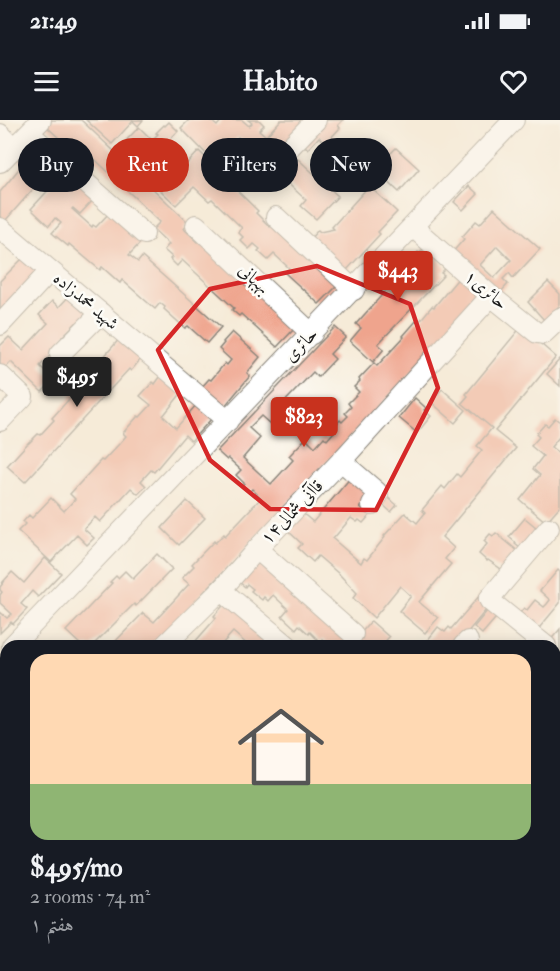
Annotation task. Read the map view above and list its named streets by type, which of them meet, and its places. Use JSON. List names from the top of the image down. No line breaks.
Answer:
{"streets":{"street":["بهبهانی","حائری۱","شهید محمدزاده","حائری","قاآنی شمالی۱۴"]},"crossings":[["بهبهانی","حائری"],["حائری۱","حائری"],["حائری۱","قاآنی شمالی۱۴"],["شهید محمدزاده","حائری"]],"page":{"status":"21:49","header":"Habito","chip":["Buy","Rent","Filters","New"],"price":["$443","$495","$823"],"list":[{"name":"$495/mo","note":"2 rooms · 74 m² · هفتم ۱"}]}}
